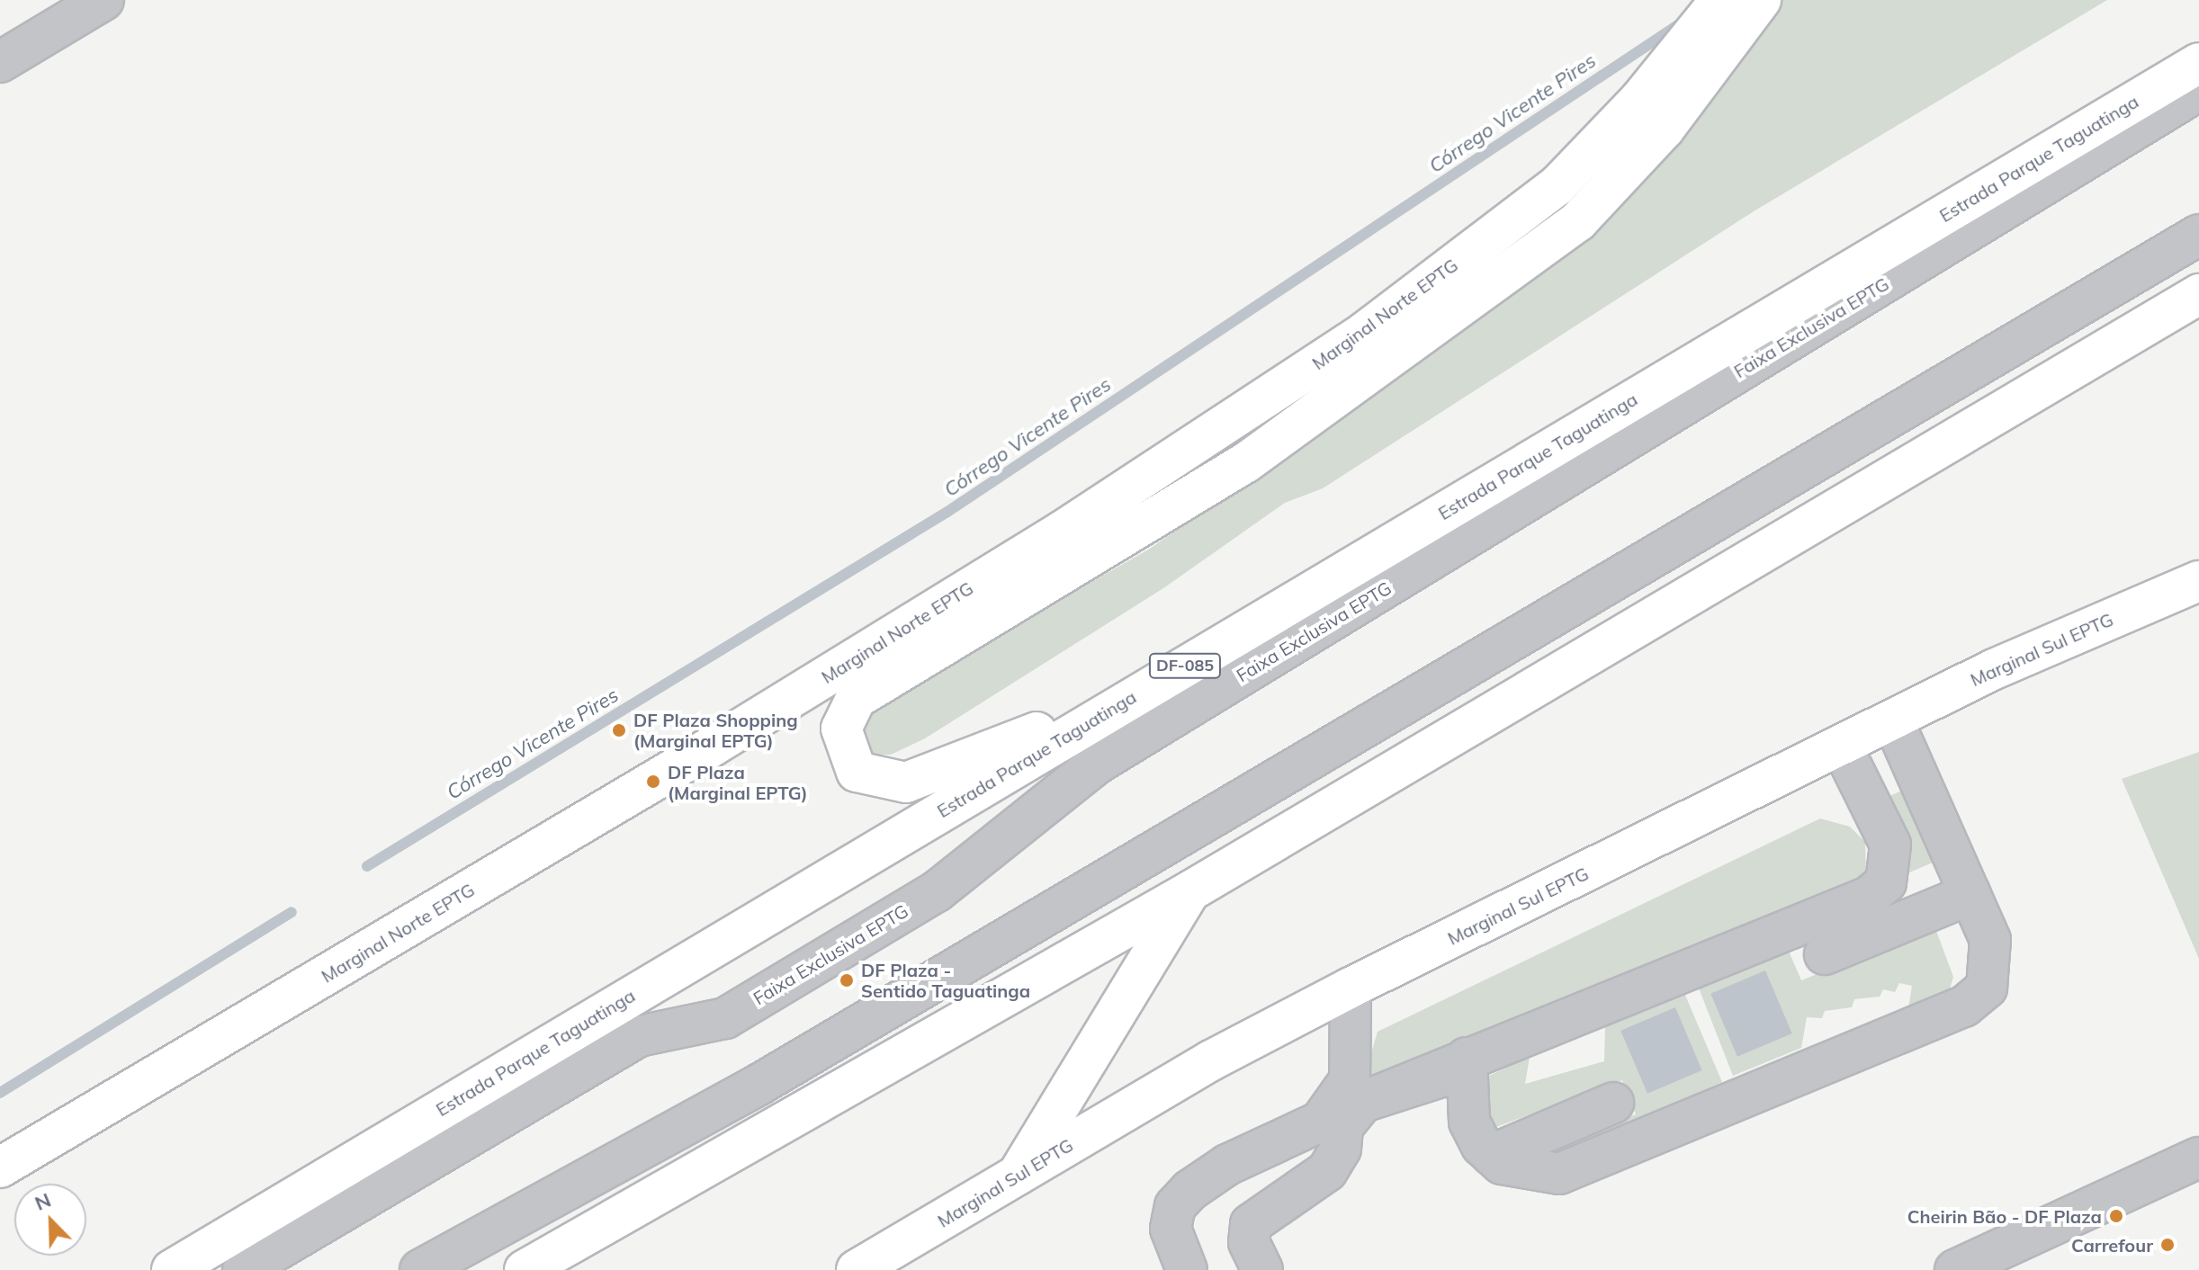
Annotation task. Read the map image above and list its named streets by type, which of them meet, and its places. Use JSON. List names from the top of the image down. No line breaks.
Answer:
{"streets":{"main road":["Estrada Parque Taguatinga","Marginal Norte EPTG","Marginal Sul EPTG","DF-085"],"street":["Faixa Exclusiva EPTG"]},"water":["Córrego Vicente Pires"],"places":["DF Plaza Shopping (Marginal EPTG)","DF Plaza (Marginal EPTG)","DF Plaza - Sentido Taguatinga","Cheirin Bão - DF Plaza","Carrefour"],"north":"top left"}
